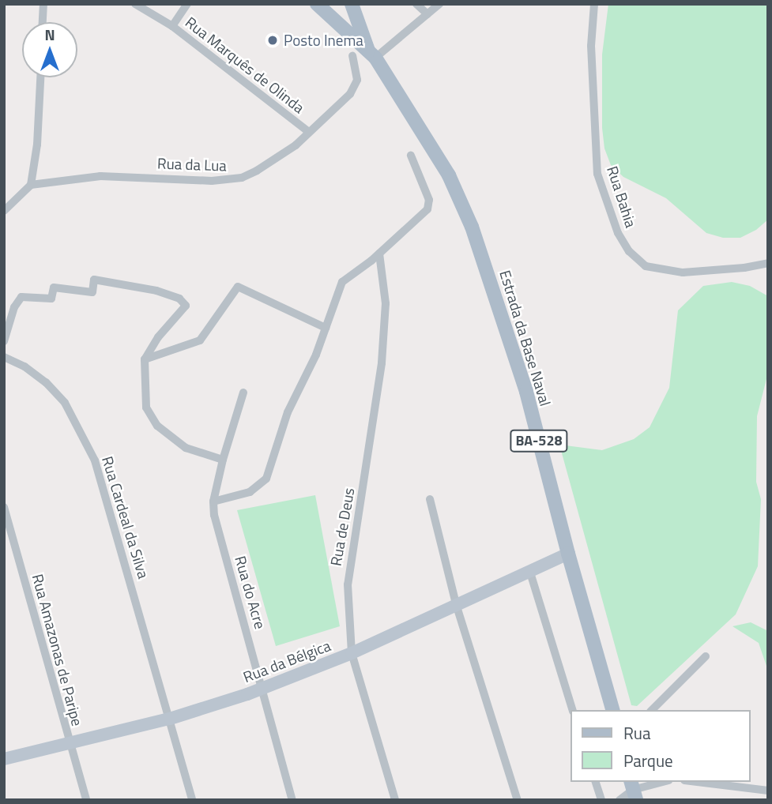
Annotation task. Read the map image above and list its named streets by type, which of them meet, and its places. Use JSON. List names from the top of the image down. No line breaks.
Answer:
{"streets":{"main road":["Estrada da Base Naval","BA-528","Rua da Bélgica"],"street":["Rua Marquês de Olinda","Rua da Lua","Rua Bahia","Rua Cardeal da Silva","Rua de Deus","Rua do Acre","Rua Amazonas de Paripe"]},"crossings":[["Rua Marquês de Olinda","Rua da Lua"],["Estrada da Base Naval","BA-528"],["Estrada da Base Naval","Rua da Bélgica"],["Rua Cardeal da Silva","Rua da Bélgica"],["Rua de Deus","Rua da Bélgica"],["Rua do Acre","Rua da Bélgica"],["Rua Amazonas de Paripe","Rua da Bélgica"]],"places":["Posto Inema"],"legend":["Rua","Parque"],"north":"top"}
